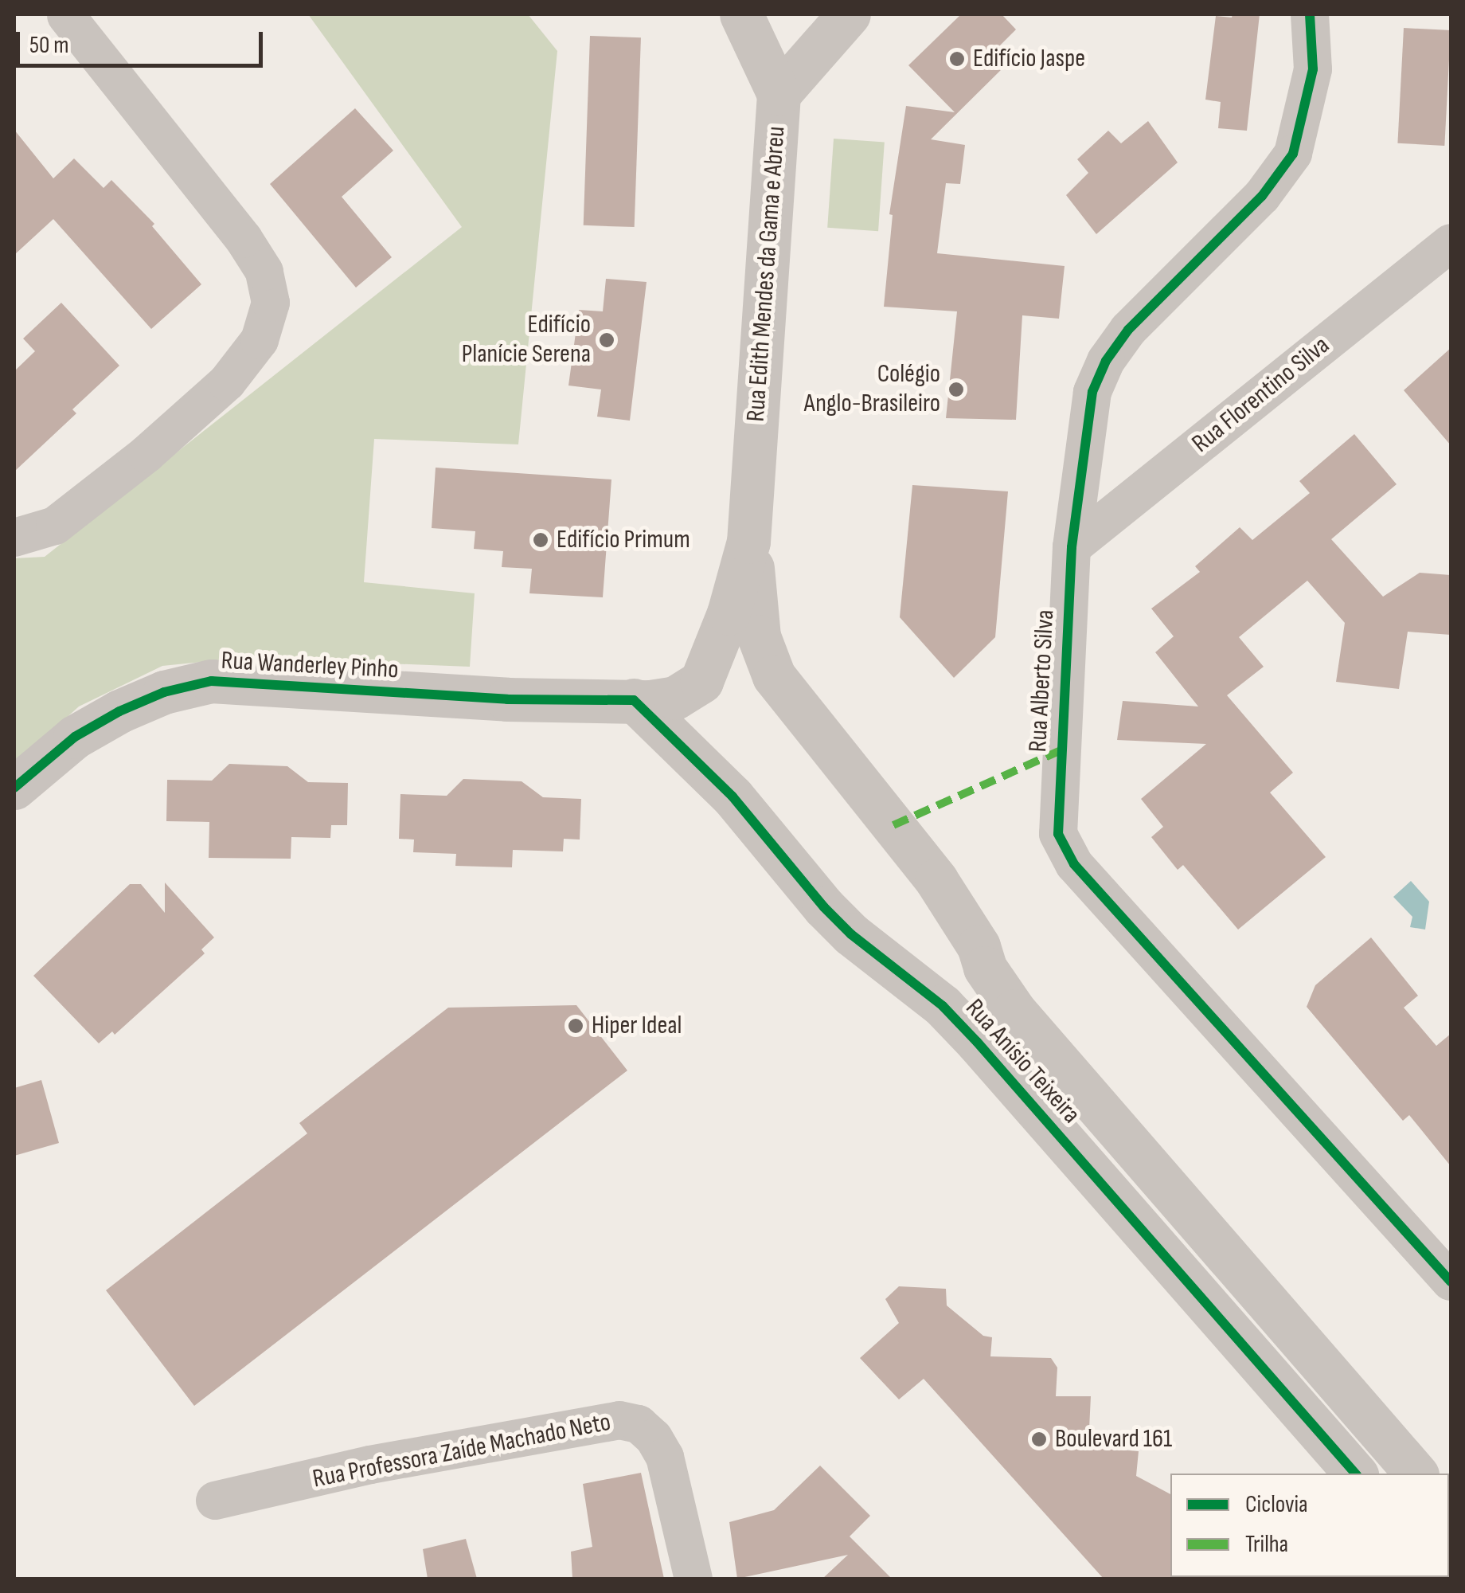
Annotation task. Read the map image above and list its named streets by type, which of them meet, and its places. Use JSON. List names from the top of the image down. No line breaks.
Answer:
{"streets":{"street":["Rua Edith Mendes da Gama e Abreu","Rua Florentino Silva","Rua Wanderley Pinho","Rua Alberto Silva","Rua Anísio Teixeira","Rua Professora Zaíde Machado Neto"]},"crossings":[["Rua Edith Mendes da Gama e Abreu","Rua Anísio Teixeira"],["Rua Florentino Silva","Rua Alberto Silva"],["Rua Wanderley Pinho","Rua Anísio Teixeira"]],"places":["Edifício Jaspe","Edifício Planície Serena","Colégio Anglo-Brasileiro","Edifício Primum","Hiper Ideal","Boulevard 161"],"legend":["Ciclovia","Trilha"],"scale_bar":"50 m"}
